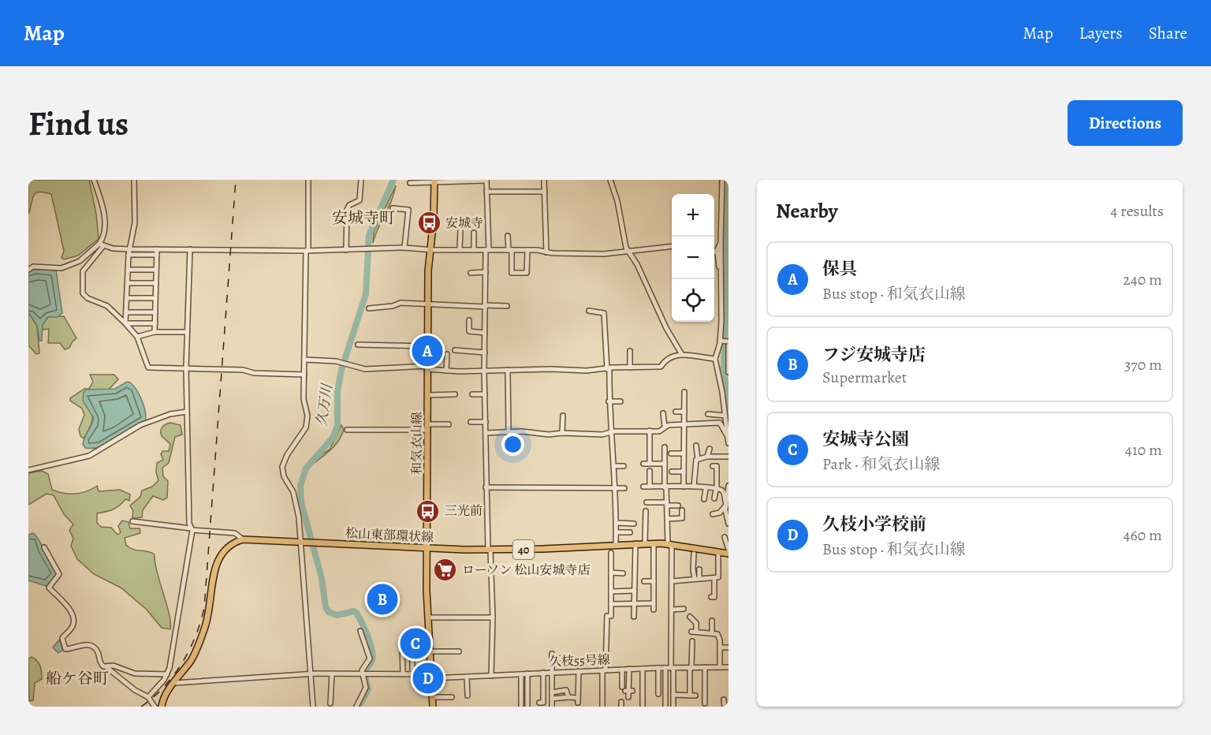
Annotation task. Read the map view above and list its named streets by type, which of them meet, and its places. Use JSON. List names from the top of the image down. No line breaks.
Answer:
{"streets":{"main road":["和気衣山線","松山東部環状線","40"],"street":["久枝55号線"]},"crossings":[["和気衣山線","松山東部環状線"],["和気衣山線","久枝55号線"]],"districts":["安城寺町","船ケ谷町"],"water":["久万川"],"places":{"bus stop":["安城寺","三光前"],"supermarket":["ローソン 松山安城寺店"]},"page":{"header":"Map","nav":["Map","Layers","Share"],"buttons":"Directions","title":"Find us","heading":["Nearby","4 results"],"map_buttons":["+","−"],"list":[{"mark":"A","name":"保具","note":"Bus stop · 和気衣山線","value":"240 m"},{"mark":"B","name":"フジ安城寺店","note":"Supermarket","value":"370 m"},{"mark":"C","name":"安城寺公園","note":"Park · 和気衣山線","value":"410 m"},{"mark":"D","name":"久枝小学校前","note":"Bus stop · 和気衣山線","value":"460 m"}],"pins":["A","B","C","D"]}}
